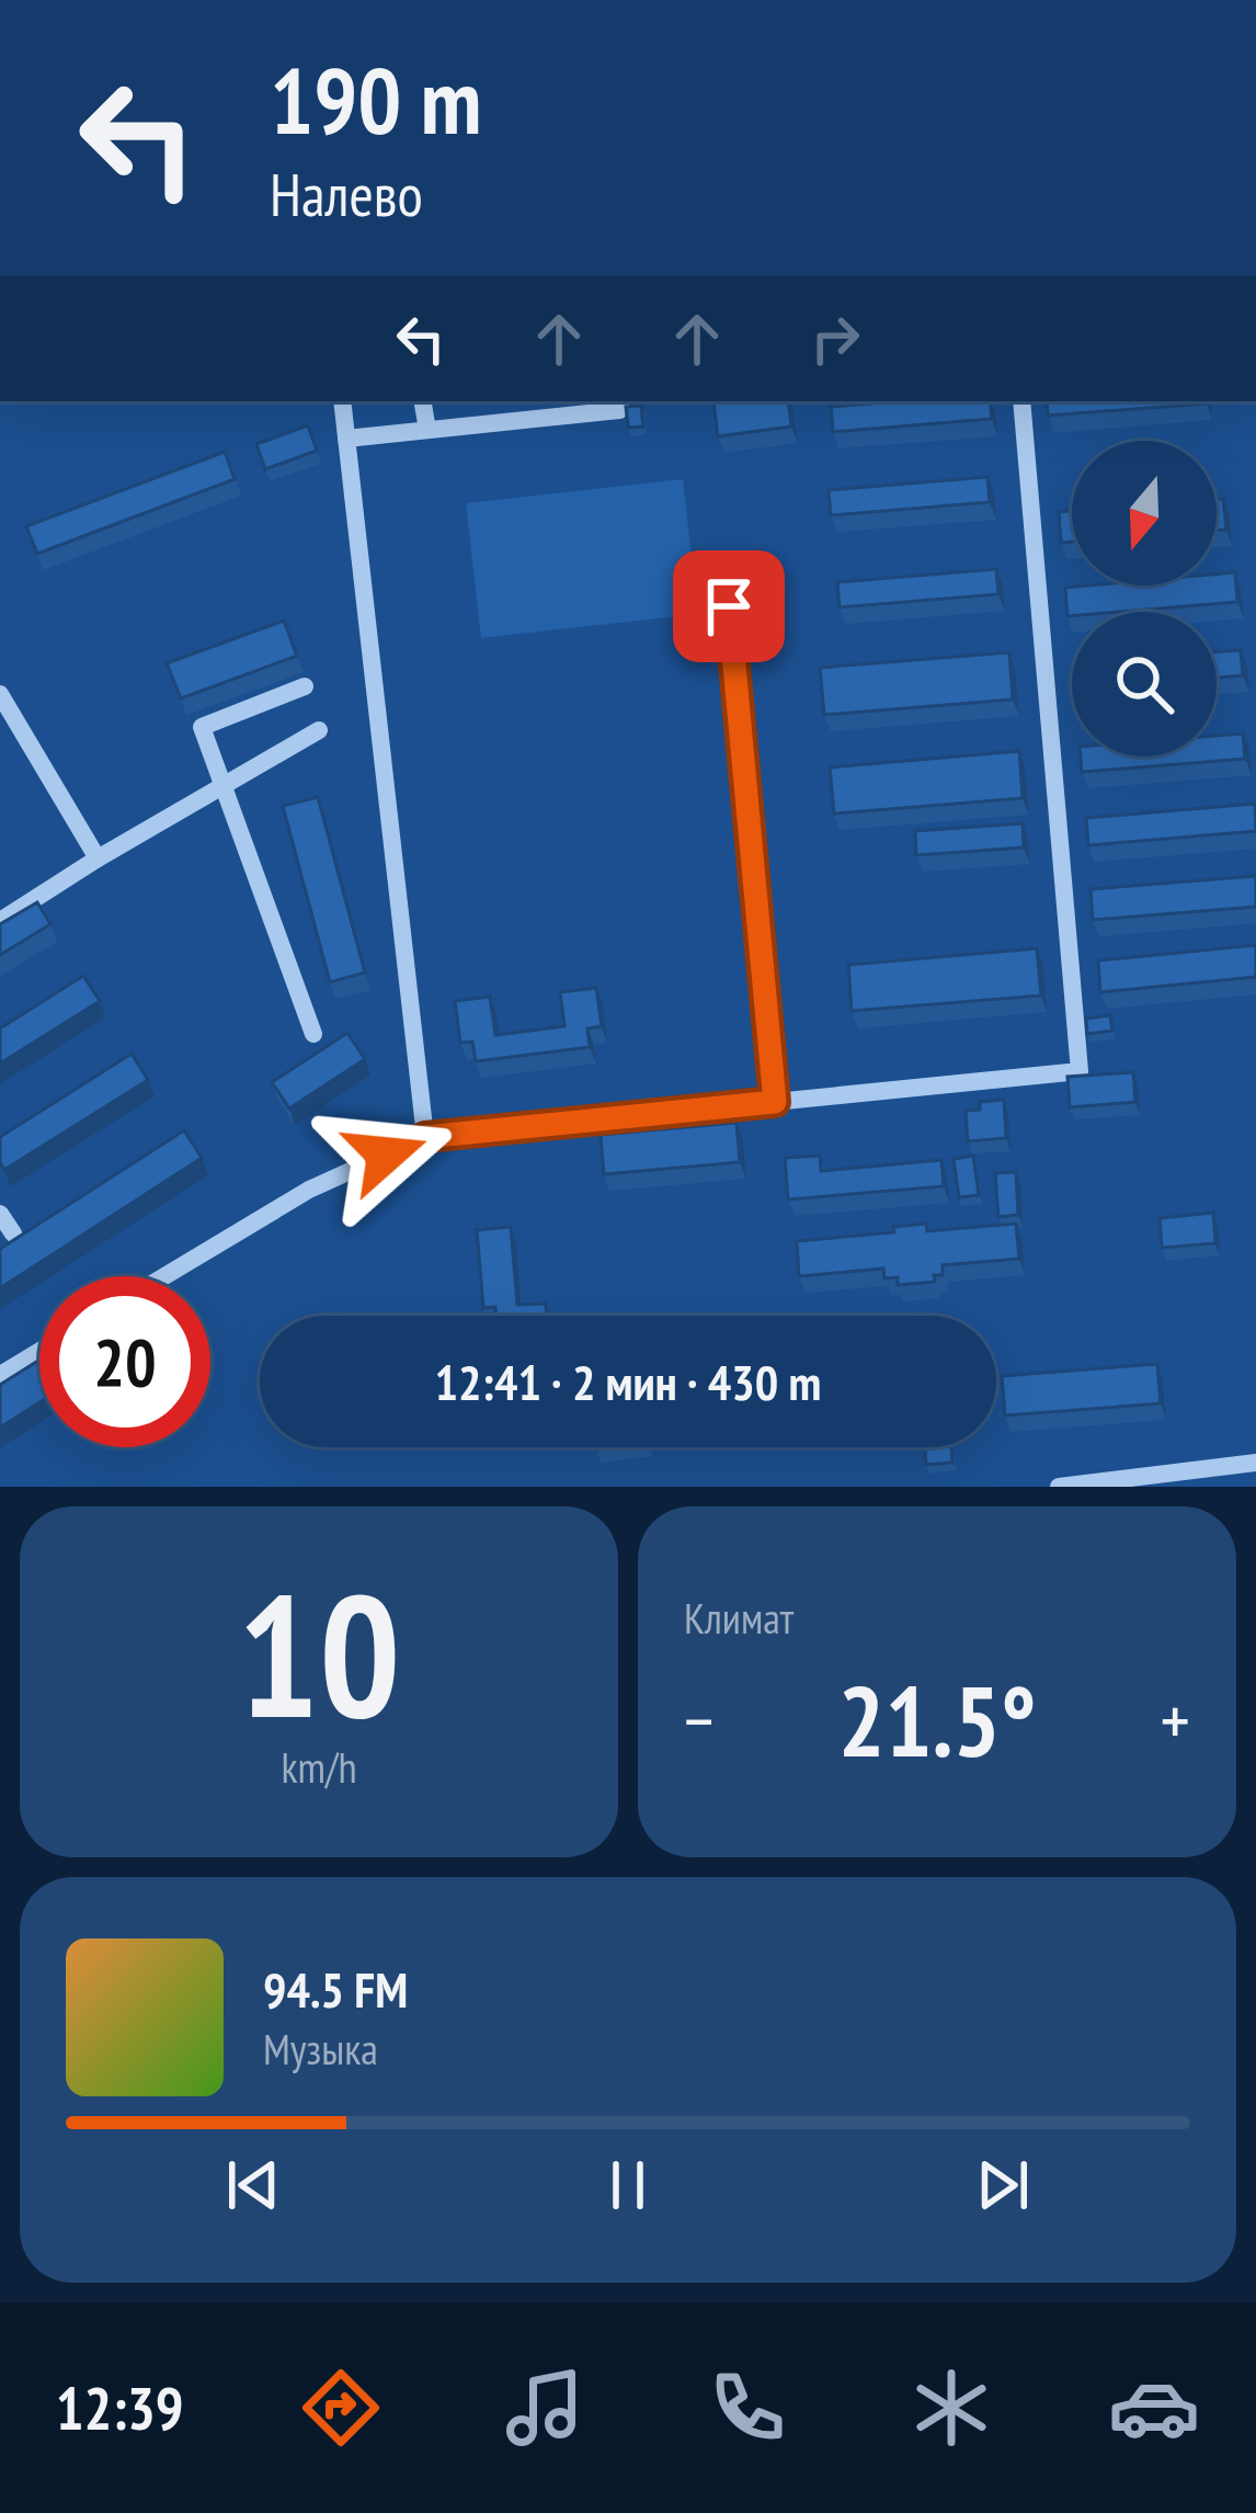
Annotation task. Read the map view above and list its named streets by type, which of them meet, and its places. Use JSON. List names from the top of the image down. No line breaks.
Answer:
{"north":"bottom","page":{"turn":["190 m","Налево"],"limit":"20","trip":"12:41 · 2 мин · 430 m","tile":[["10","km/h"],"Климат"],"heat":["−","21.5°","+"],"song":["94.5 FM","Музыка"],"tabs":"12:39"}}
